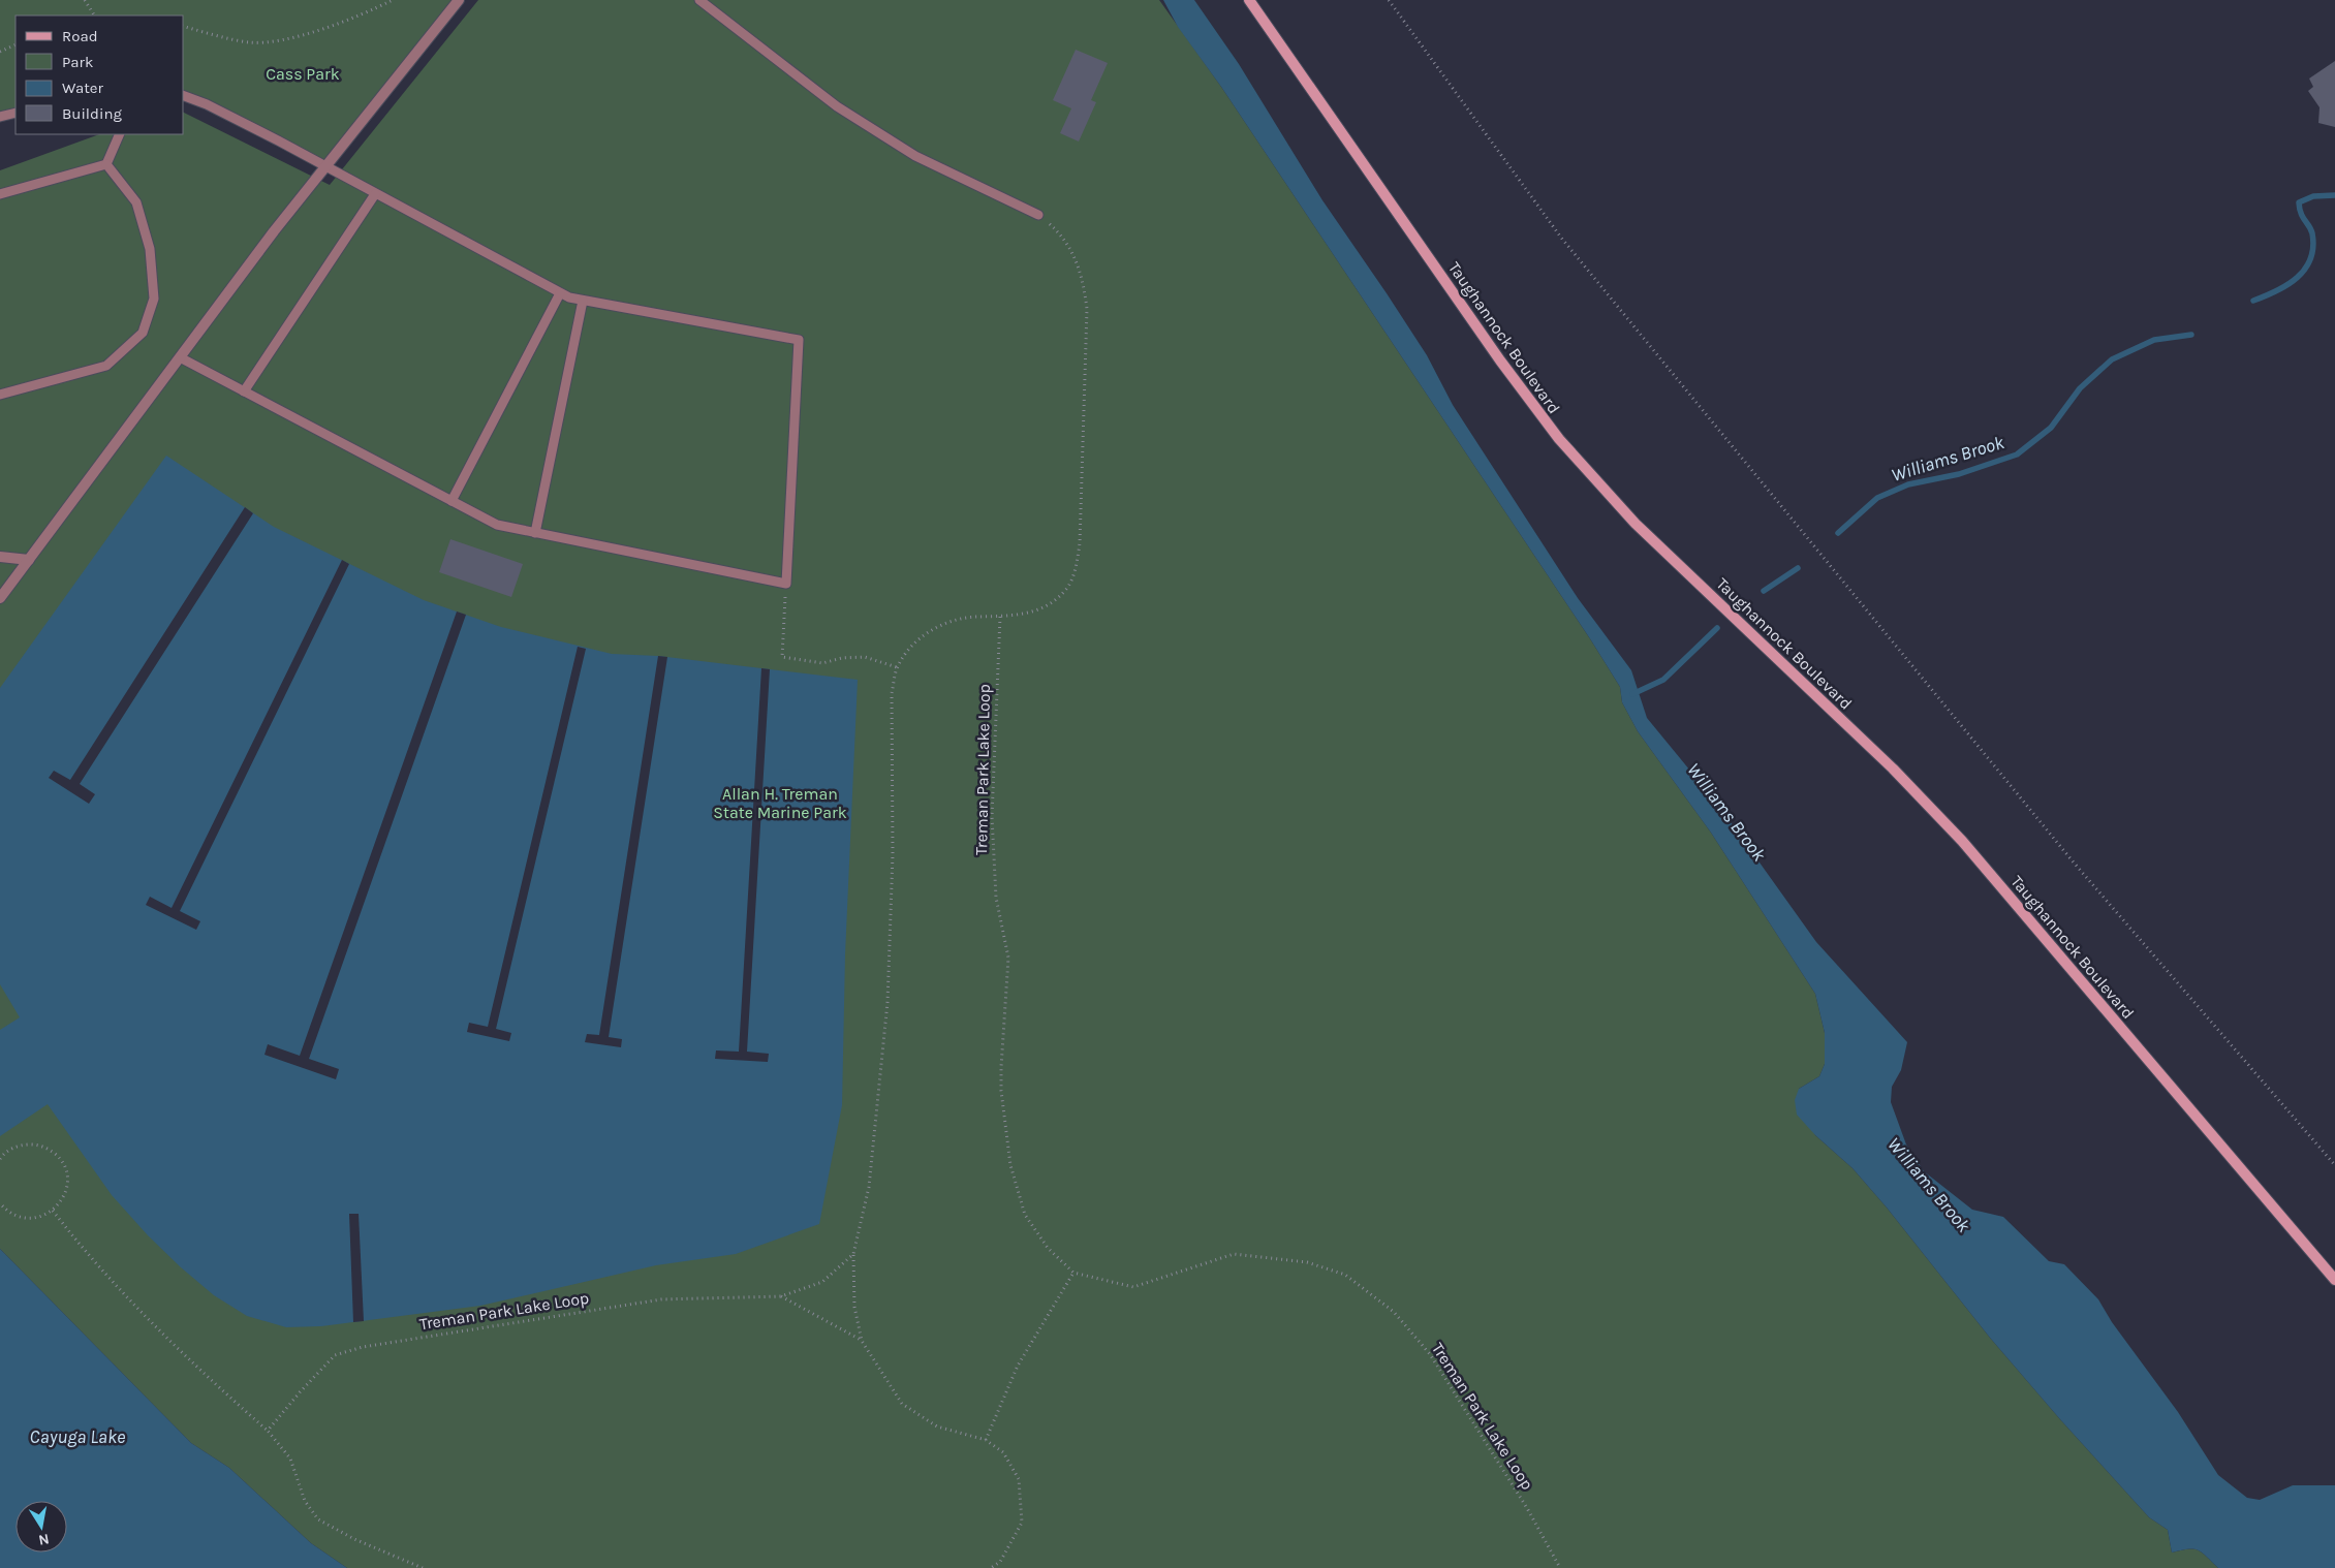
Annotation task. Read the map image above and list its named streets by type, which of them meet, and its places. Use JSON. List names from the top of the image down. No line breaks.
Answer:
{"streets":{"main road":["Taughannock Boulevard"],"path":["Treman Park Lake Loop"]},"water":["Williams Brook","Cayuga Lake"],"parks":["Cass Park","Allan H. Treman State Marine Park"],"legend":["Road","Park","Water","Building"],"north":"bottom"}
